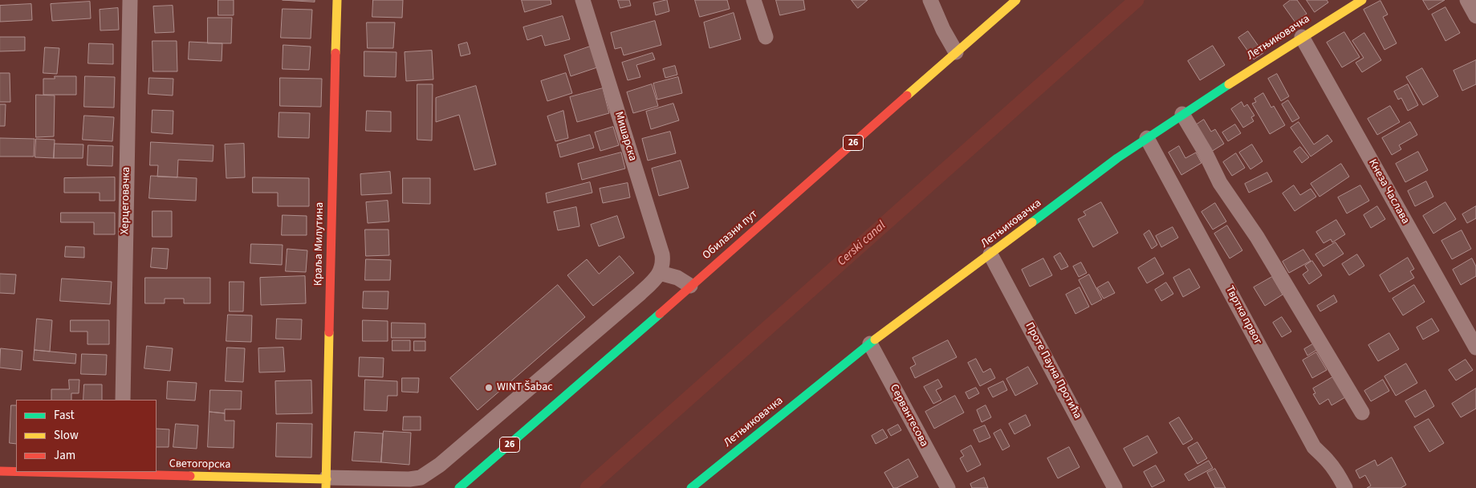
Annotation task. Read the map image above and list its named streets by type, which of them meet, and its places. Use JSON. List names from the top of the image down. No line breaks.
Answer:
{"streets":{"main road":["Летњиковачка","26","Обилазни пут","Краља Милутина","Светогорска"],"street":["Мишарска","Кнеза Часлава","Херцеговачка","Твртка првог","Проте Пауна Протића","Сервантесова"]},"crossings":[["Летњиковачка","Кнеза Часлава"],["Летњиковачка","Твртка првог"],["Летњиковачка","Проте Пауна Протића"],["Летњиковачка","Сервантесова"],["Краља Милутина","Светогорска"]],"water":["Cerski canal"],"places":["WINT Šabac"],"legend":["Fast","Slow","Jam"]}
